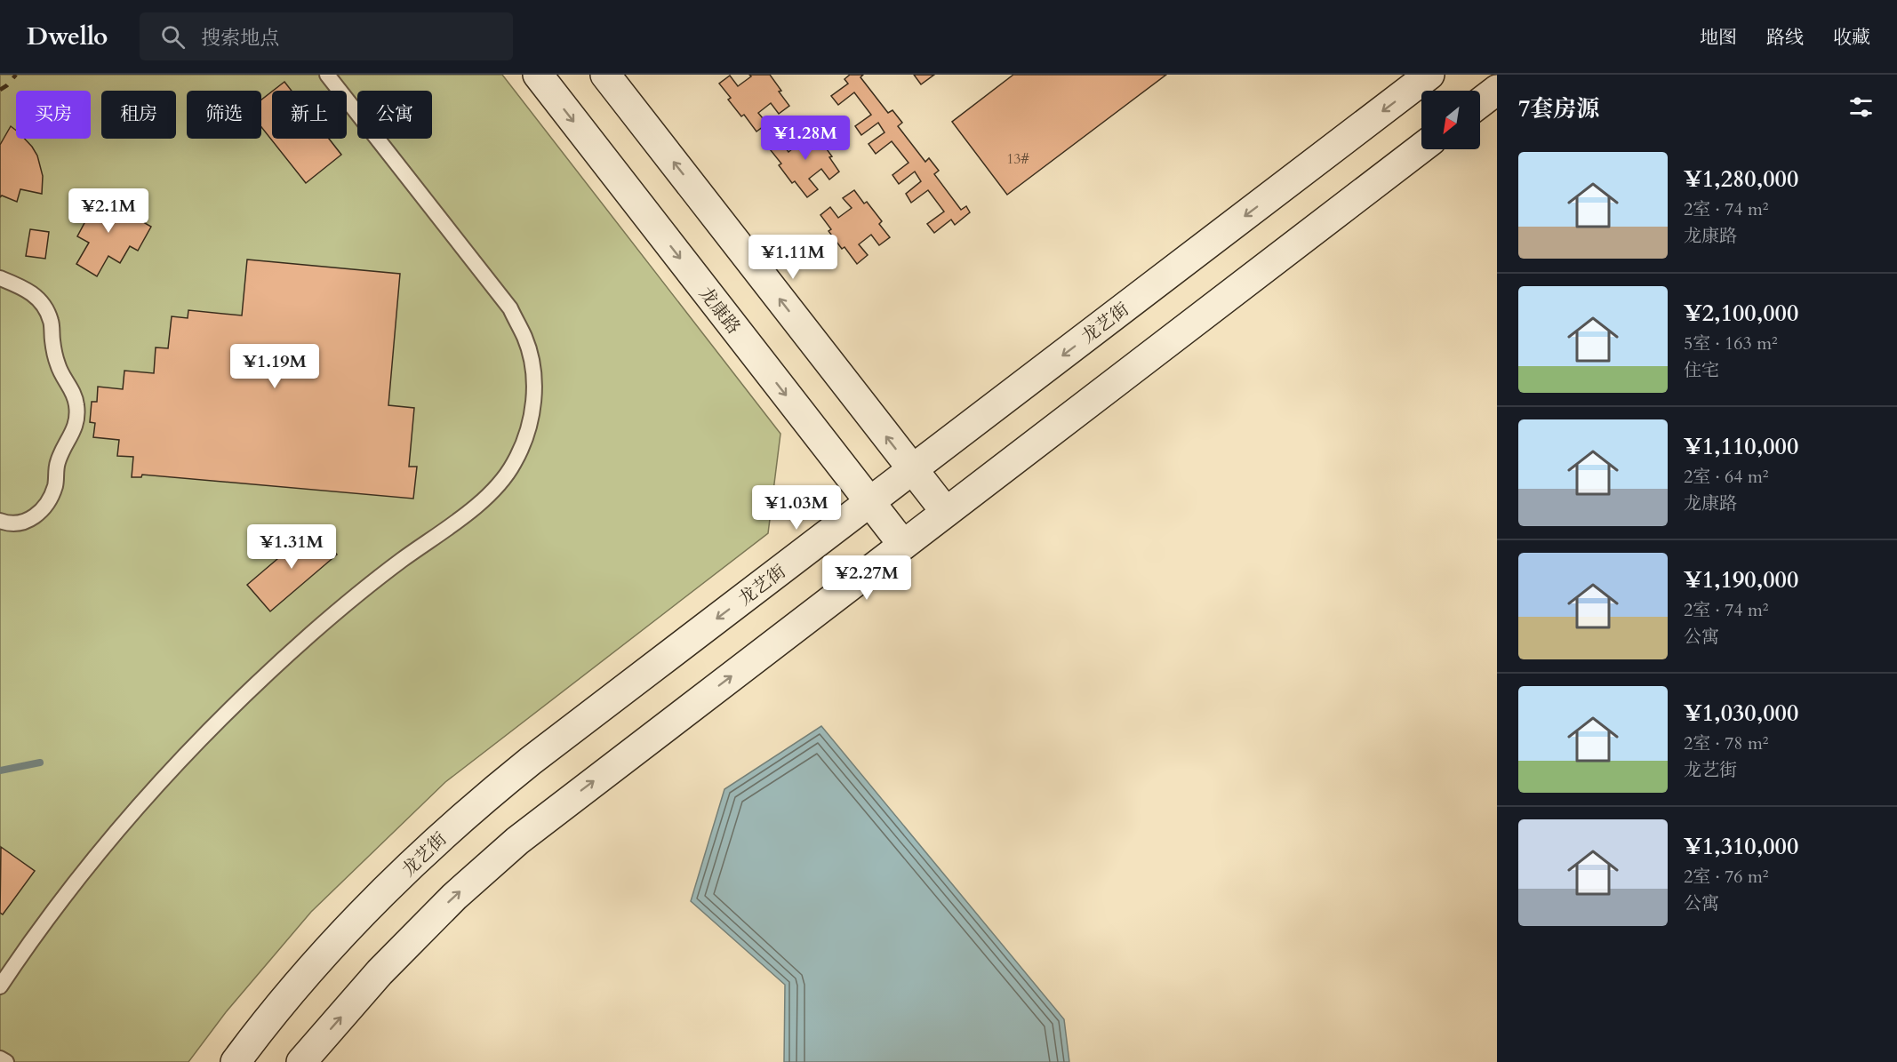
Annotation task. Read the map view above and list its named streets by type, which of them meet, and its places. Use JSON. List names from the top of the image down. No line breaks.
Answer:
{"streets":{"main road":["龙康路","龙艺街"]},"crossings":[["龙康路","龙艺街"]],"house_numbers":["13#"],"north":"bottom left","page":{"header":"Dwello","search":"搜索地点","nav":["地图","路线","收藏"],"heading":"7套房源","chip":["买房","租房","筛选","新上","公寓"],"price":["¥1.28M","¥2.1M","¥1.11M","¥1.19M","¥1.03M","¥1.31M","¥2.27M"],"list":[{"name":"¥1,280,000","note":"2室 · 74 m² · 龙康路"},{"name":"¥2,100,000","note":"5室 · 163 m² · 住宅"},{"name":"¥1,110,000","note":"2室 · 64 m² · 龙康路"},{"name":"¥1,190,000","note":"2室 · 74 m² · 公寓"},{"name":"¥1,030,000","note":"2室 · 78 m² · 龙艺街"},{"name":"¥1,310,000","note":"2室 · 76 m² · 公寓"}]}}
